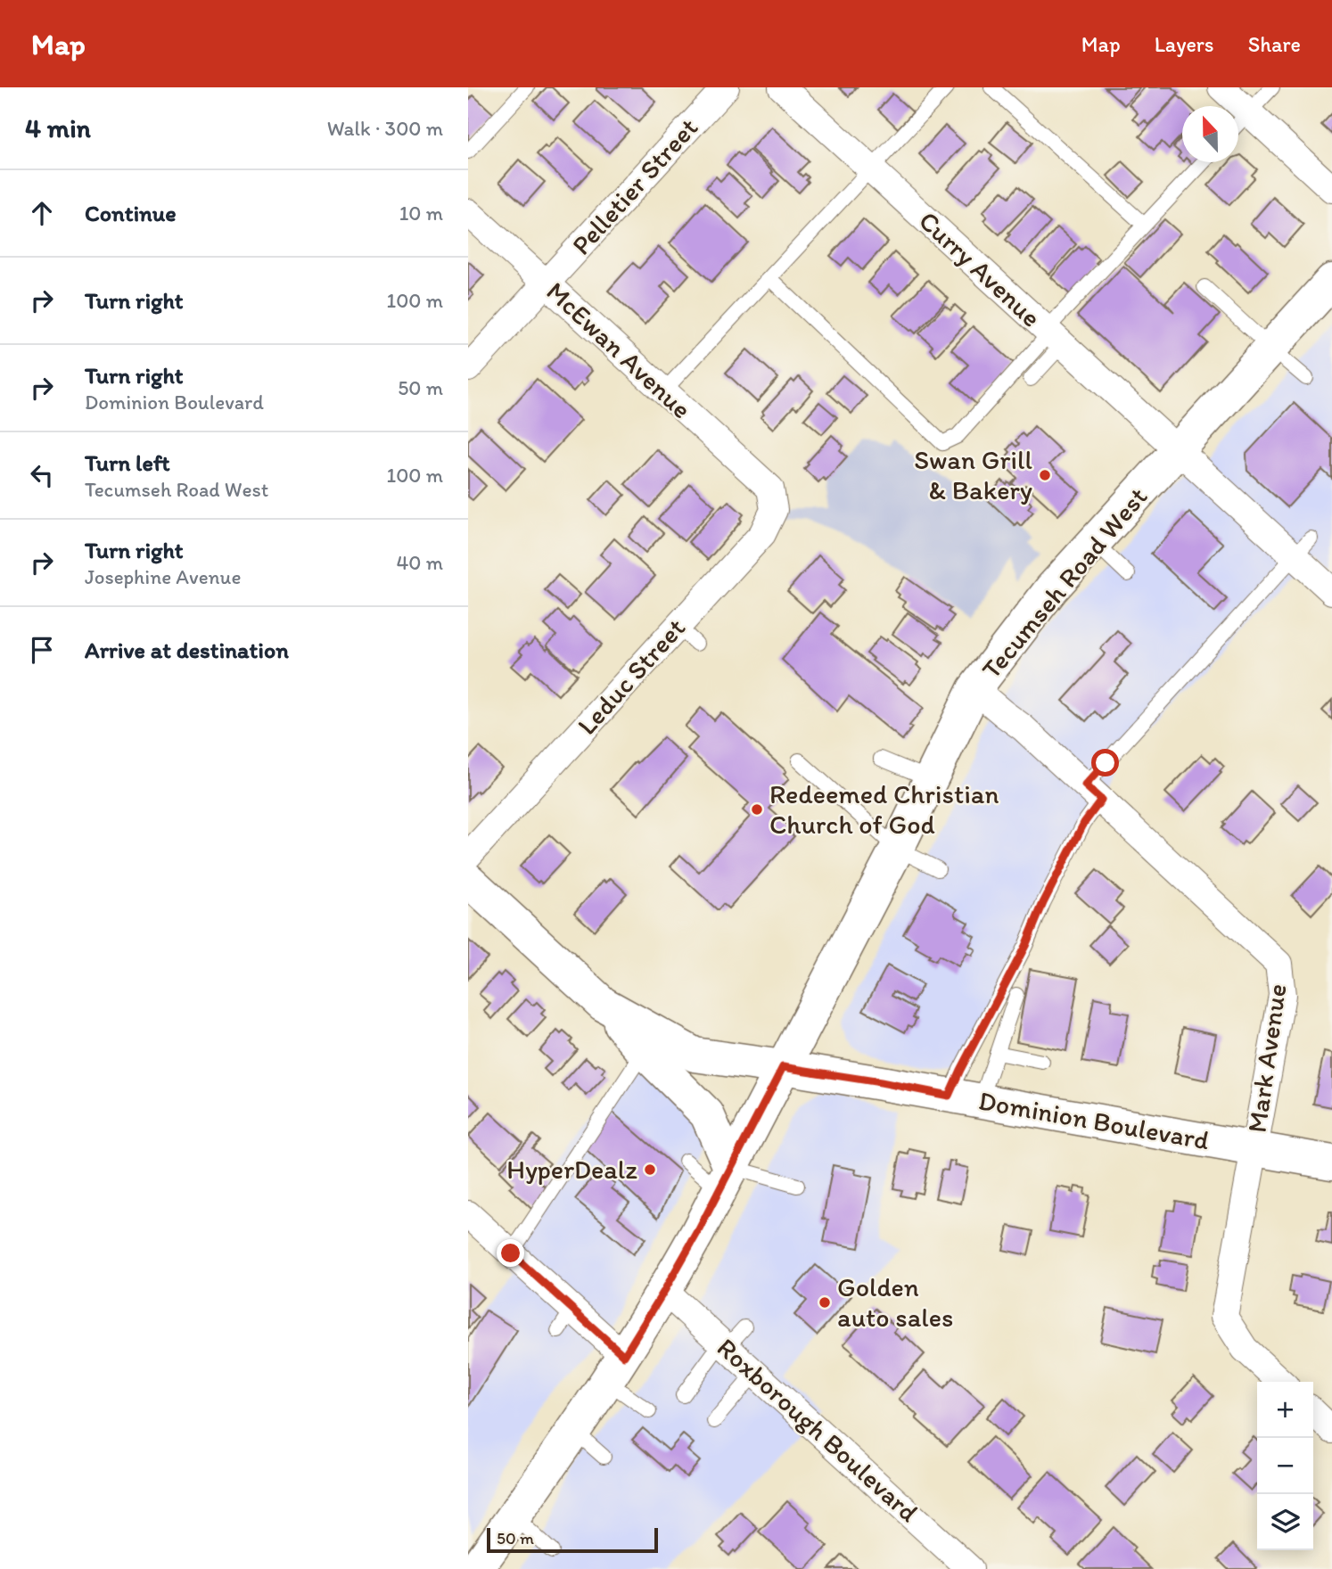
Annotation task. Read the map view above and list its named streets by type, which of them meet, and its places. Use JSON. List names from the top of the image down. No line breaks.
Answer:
{"streets":{"main road":["Tecumseh Road West","Dominion Boulevard"],"street":["Pelletier Street","Curry Avenue","McEwan Avenue","Leduc Street","Mark Avenue","Roxborough Boulevard"]},"crossings":[["Pelletier Street","McEwan Avenue"],["Curry Avenue","Tecumseh Road West"],["McEwan Avenue","Leduc Street"],["Tecumseh Road West","Mark Avenue"],["Tecumseh Road West","Dominion Boulevard"],["Tecumseh Road West","Roxborough Boulevard"],["Mark Avenue","Dominion Boulevard"]],"places":["Swan Grill & Bakery","Redeemed Christian Church of God","HyperDealz","Golden auto sales"],"scale_bar":"50 m","north":"top","page":{"header":"Map","nav":["Map","Layers","Share"],"heading":["4 min","Walk · 300 m"],"list":[["Continue","10 m"],["Turn right","100 m"],["Turn right","Dominion Boulevard","50 m"],["Turn left","Tecumseh Road West","100 m"],["Turn right","Josephine Avenue","40 m"],"Arrive at destination"],"map_buttons":["+","−"],"scale":"50 m"}}
